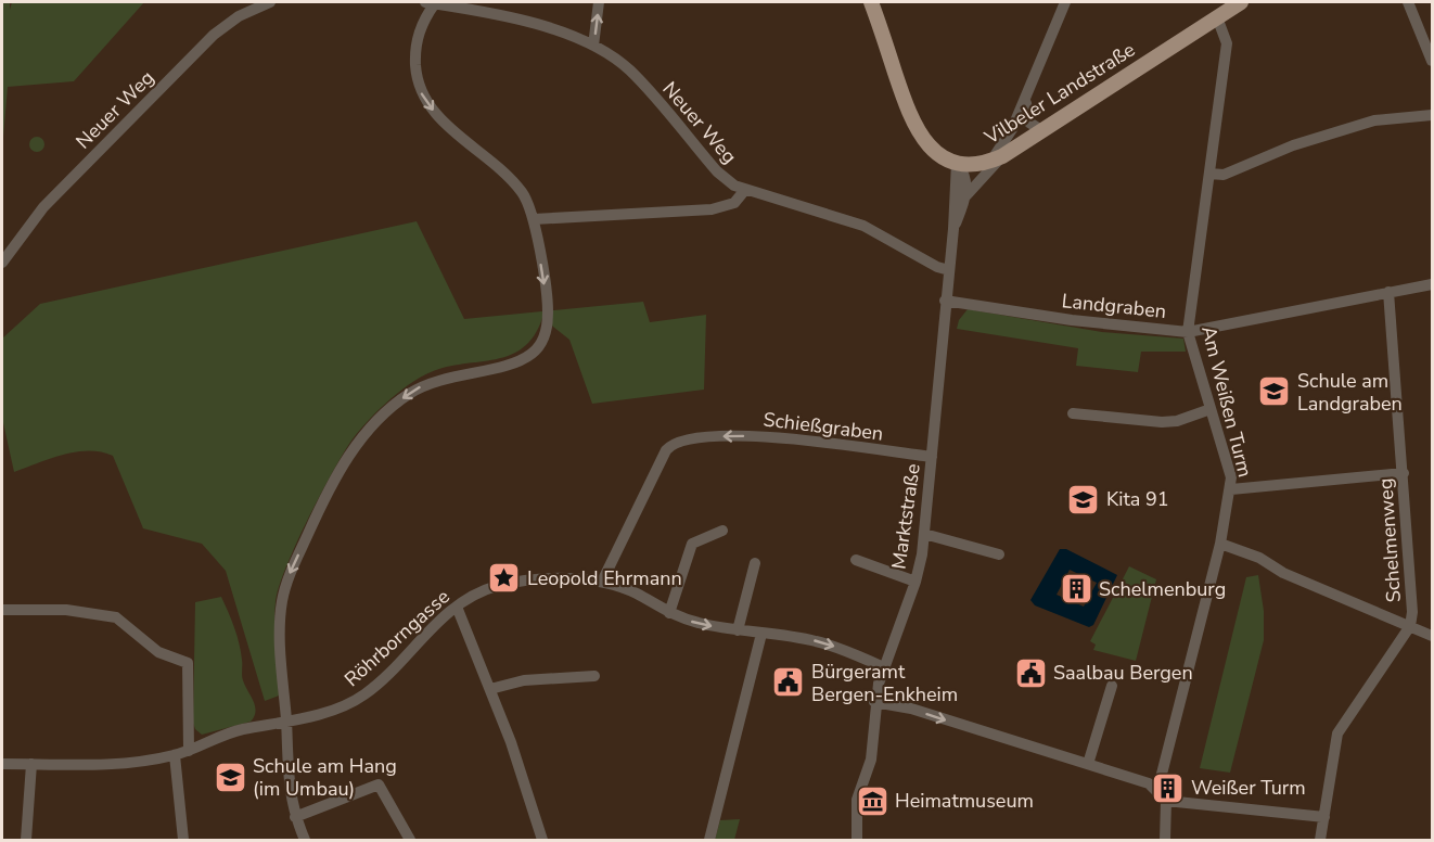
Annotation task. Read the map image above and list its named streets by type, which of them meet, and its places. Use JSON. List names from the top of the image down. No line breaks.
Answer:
{"streets":{"main road":["Vilbeler Landstraße"],"street":["Neuer Weg","Landgraben","Am Weißen Turm","Schießgraben","Marktstraße","Schelmenweg","Röhrborngasse"]},"crossings":[["Vilbeler Landstraße","Am Weißen Turm"],["Vilbeler Landstraße","Marktstraße"],["Neuer Weg","Marktstraße"],["Landgraben","Am Weißen Turm"],["Landgraben","Marktstraße"],["Landgraben","Schelmenweg"],["Schießgraben","Marktstraße"],["Schießgraben","Röhrborngasse"],["Marktstraße","Röhrborngasse"]],"one_way":["Schießgraben"],"places":{"school or university":["Schule am Landgraben","Kita 91","Schule am Hang (im Umbau)"],"place":["Leopold Ehrmann"],"building":["Schelmenburg","Weißer Turm"],"public building":["Saalbau Bergen","Bürgeramt Bergen-Enkheim"],"museum":["Heimatmuseum"]}}
